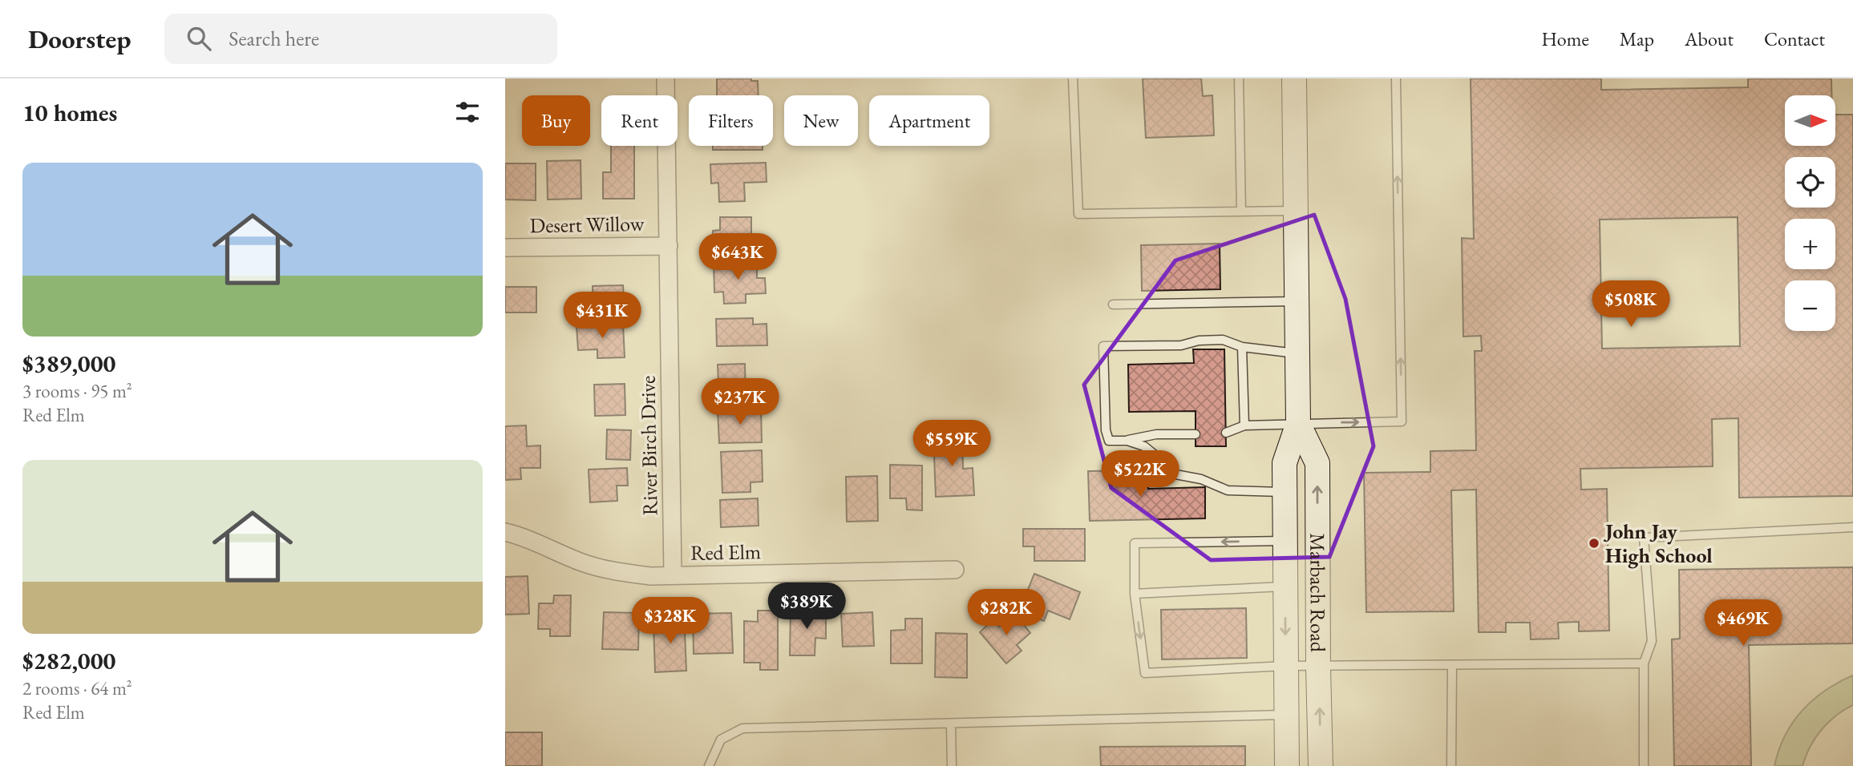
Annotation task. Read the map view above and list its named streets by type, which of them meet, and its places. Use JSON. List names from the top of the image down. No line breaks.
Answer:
{"streets":{"main road":["Marbach Road"],"street":["Desert Willow","River Birch Drive","Red Elm"]},"crossings":[["Desert Willow","River Birch Drive"],["River Birch Drive","Red Elm"]],"places":["John Jay High School"],"north":"right","page":{"header":"Doorstep","search":"Search here","nav":["Home","Map","About","Contact"],"heading":"10 homes","map_buttons":["+","−"],"chip":["Buy","Rent","Filters","New","Apartment"],"list":[{"name":"$389,000","note":"3 rooms · 95 m² · Red Elm"},{"name":"$282,000","note":"2 rooms · 64 m² · Red Elm"}],"price":["$643K","$508K","$431K","$237K","$559K","$522K","$389K","$282K","$328K","$469K"]}}
